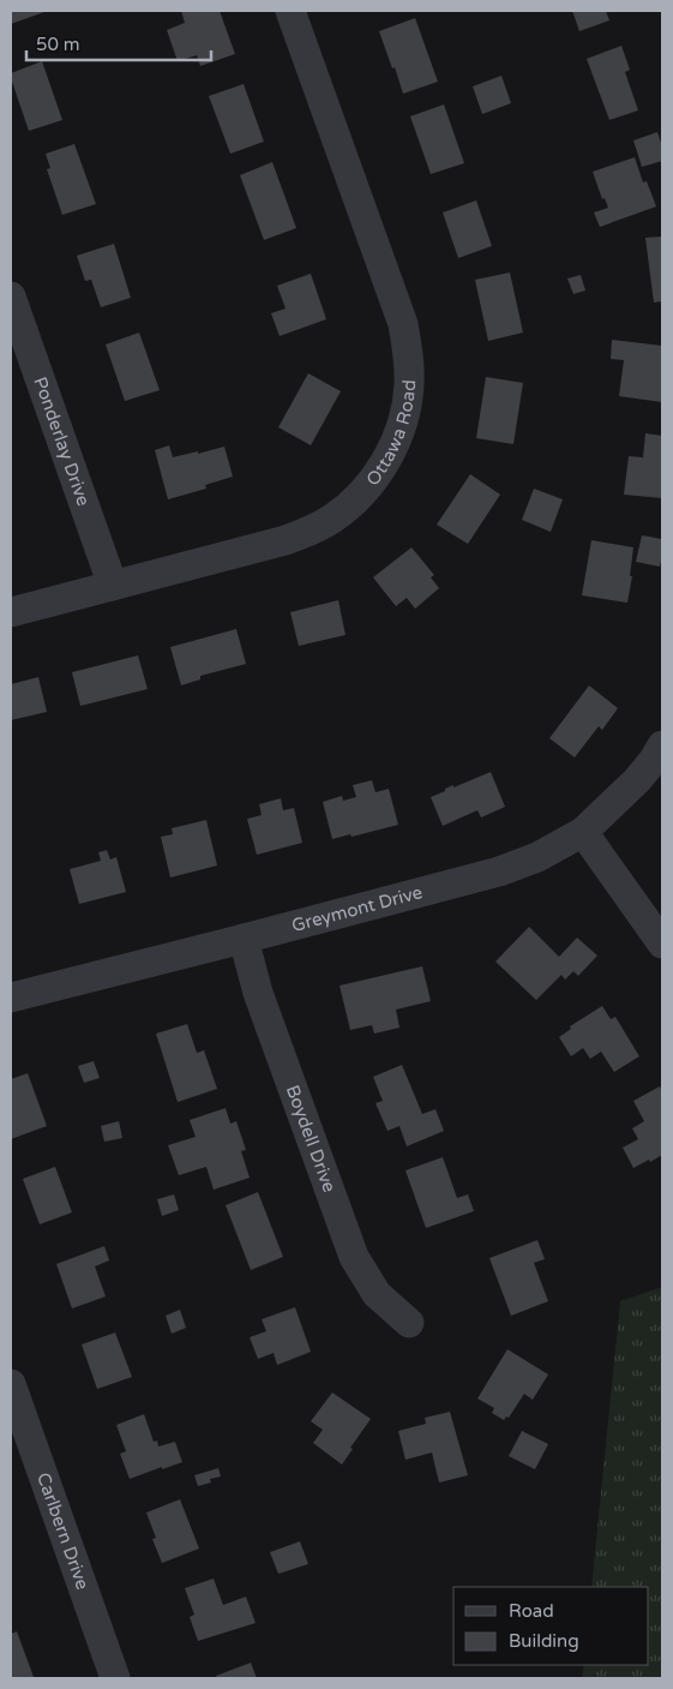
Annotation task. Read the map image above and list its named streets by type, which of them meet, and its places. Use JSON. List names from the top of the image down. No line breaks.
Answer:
{"streets":{"street":["Ottawa Road","Ponderlay Drive","Greymont Drive","Boydell Drive","Carlbern Drive"]},"crossings":[["Ottawa Road","Ponderlay Drive"],["Greymont Drive","Boydell Drive"]],"legend":["Road","Building"],"scale_bar":"50 m"}
